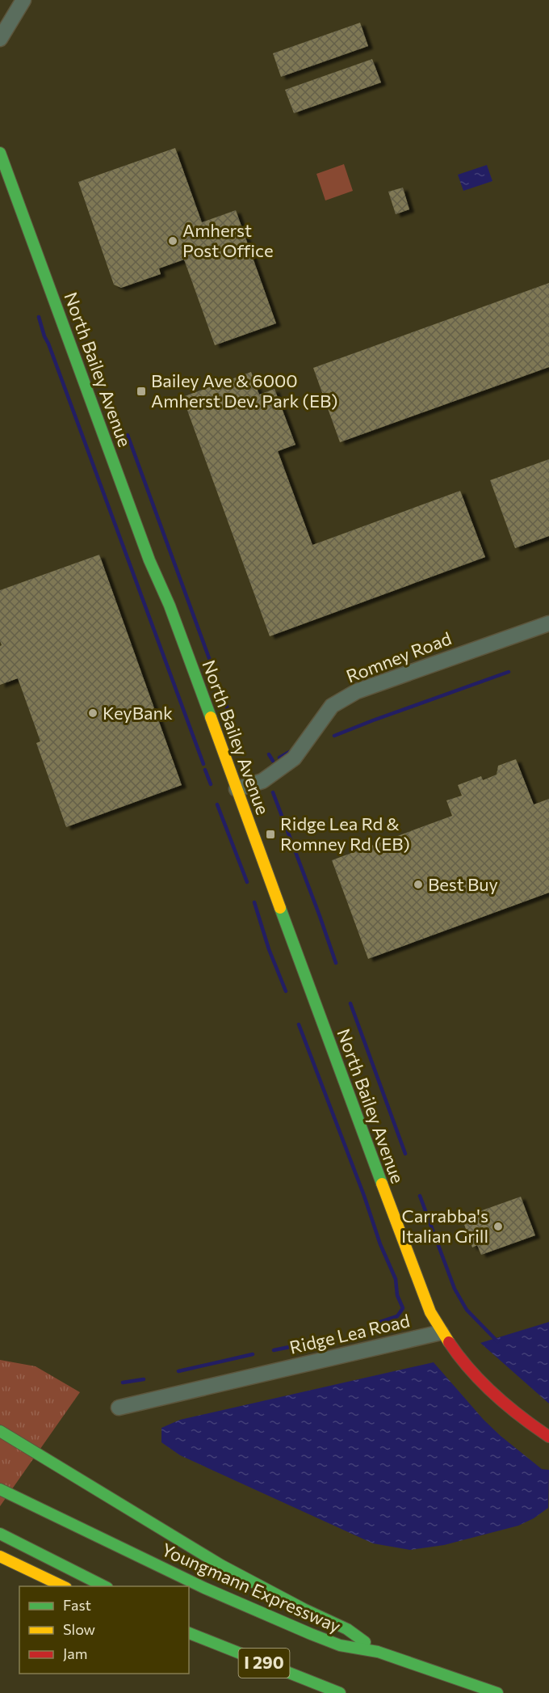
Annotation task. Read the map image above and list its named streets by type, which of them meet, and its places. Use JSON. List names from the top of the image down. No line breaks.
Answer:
{"streets":{"main road":["North Bailey Avenue","Youngmann Expressway","I 290"],"street":["Romney Road","Ridge Lea Road"]},"crossings":[["North Bailey Avenue","Romney Road"],["North Bailey Avenue","Ridge Lea Road"]],"places":{"other":["Amherst Post Office","KeyBank","Best Buy","Carrabba's Italian Grill"],"transit":["Bailey Ave & 6000 Amherst Dev. Park (EB)","Ridge Lea Rd & Romney Rd (EB)"]},"legend":["Fast","Slow","Jam"]}
